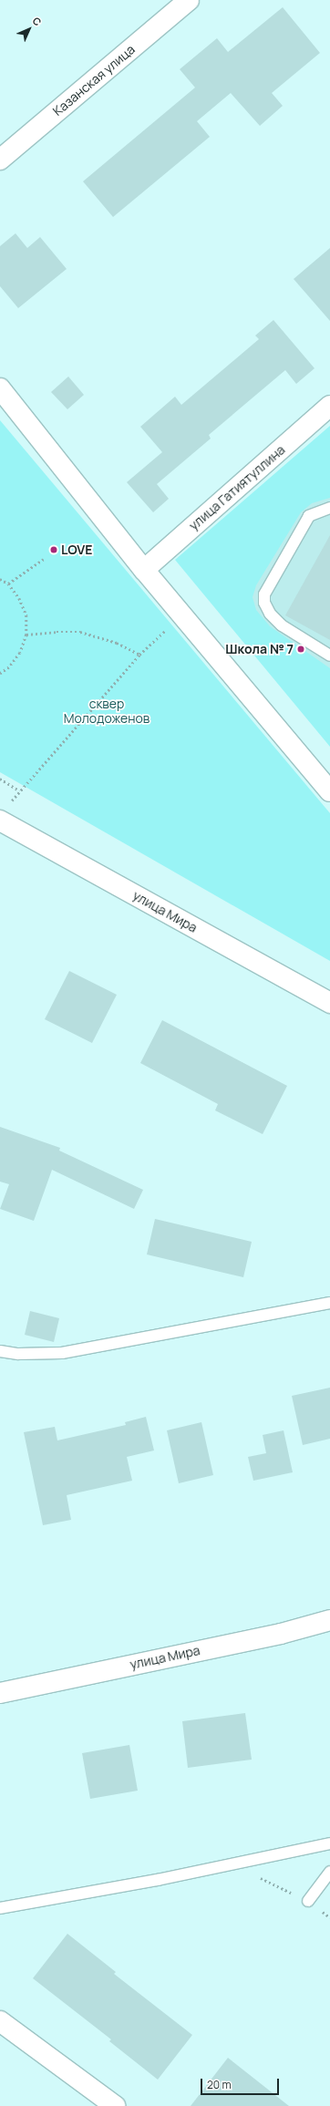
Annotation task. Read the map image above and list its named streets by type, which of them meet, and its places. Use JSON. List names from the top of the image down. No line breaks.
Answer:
{"streets":{"street":["Казанская улица","улица Гатиятуллина","улица Мира"]},"parks":["сквер Молодоженов"],"places":["LOVE","Школа № 7"],"scale_bar":"20 m","north":"top right"}
